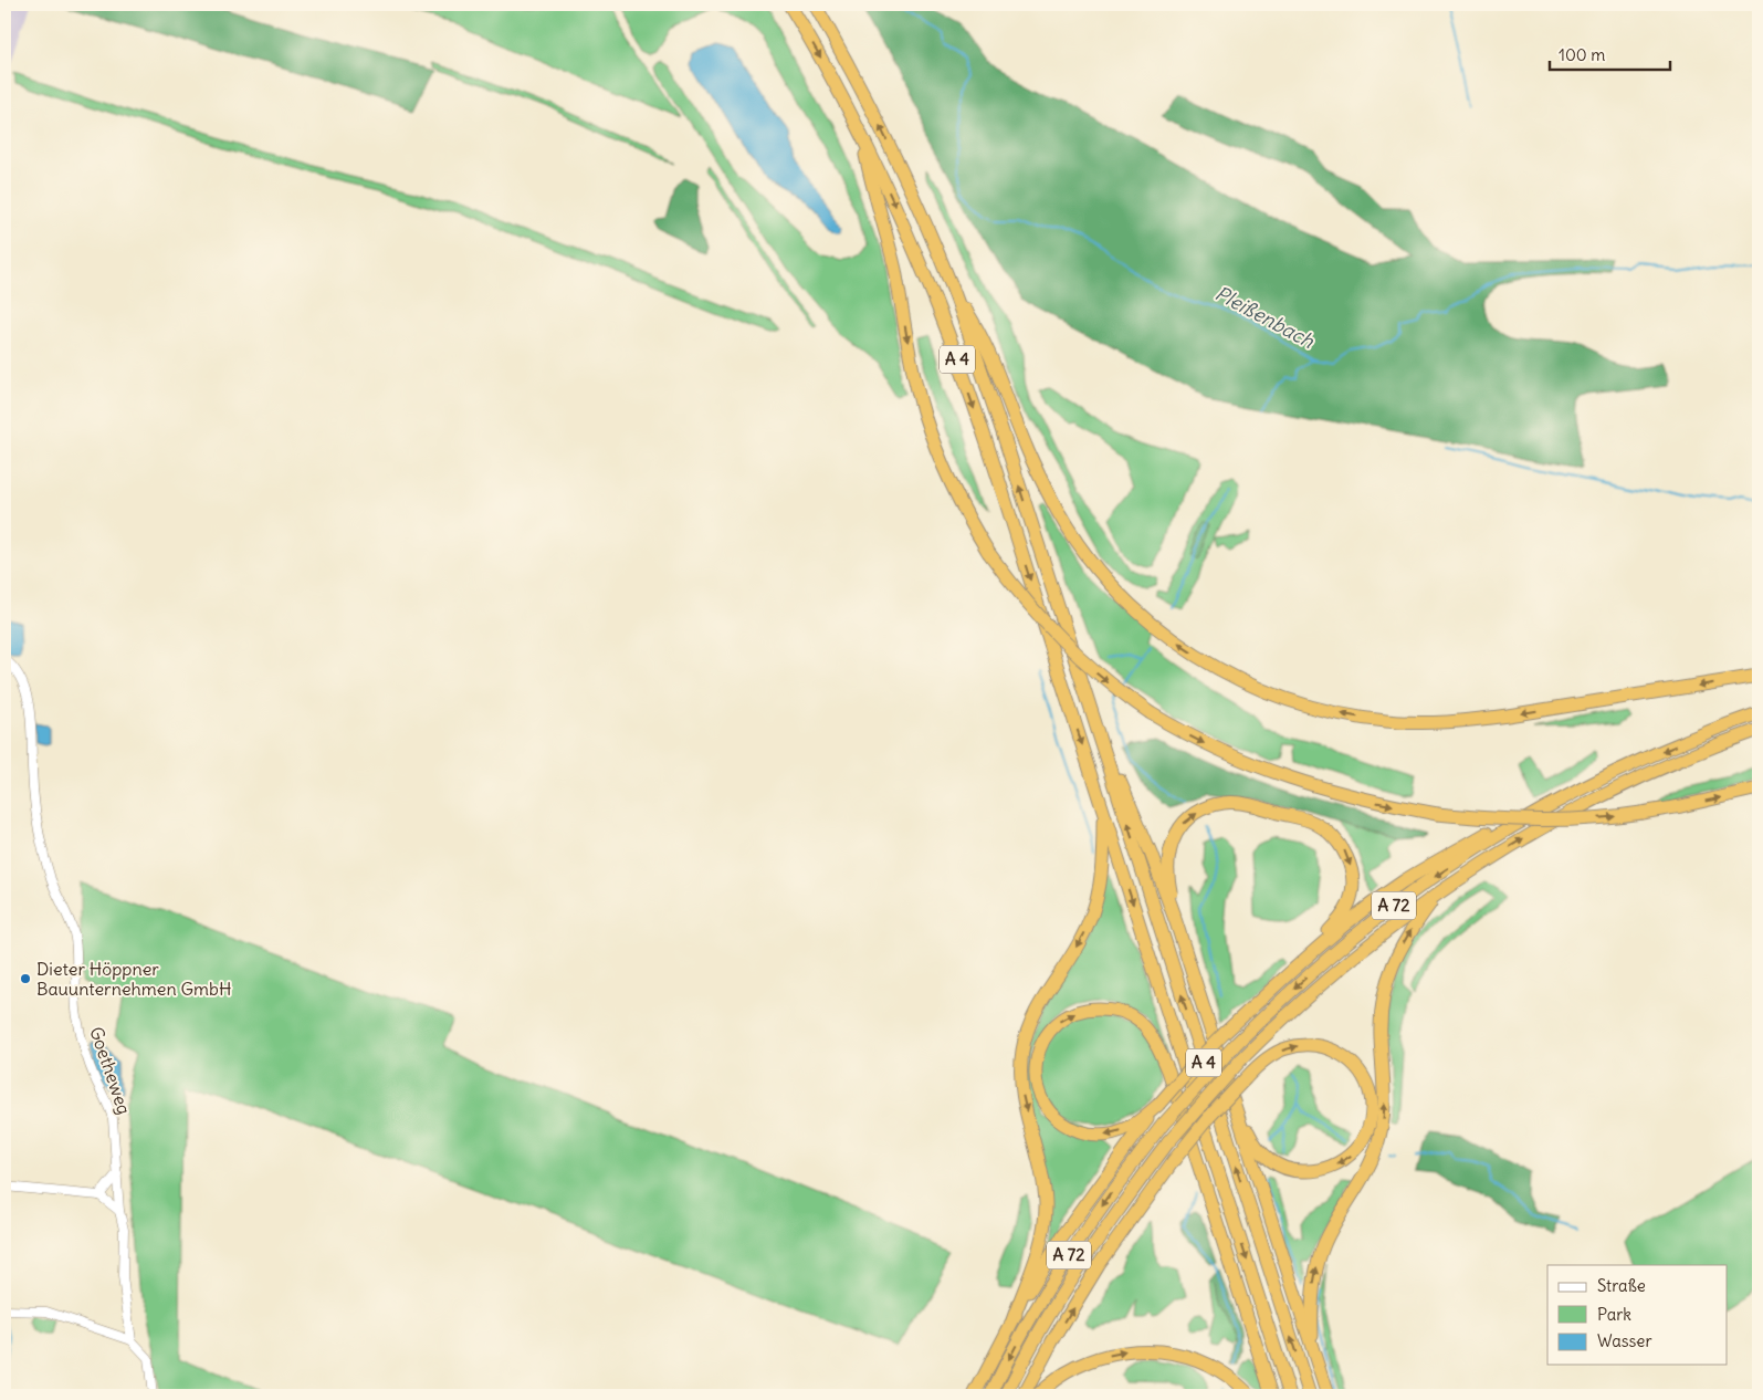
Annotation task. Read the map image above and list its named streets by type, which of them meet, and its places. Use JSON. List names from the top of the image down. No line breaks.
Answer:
{"streets":{"highway":["A 4","A 72"],"street":["Goetheweg"]},"water":["Pleißenbach"],"places":["Dieter Höppner Bauunternehmen GmbH"],"legend":["Straße","Park","Wasser"],"scale_bar":"100 m"}
